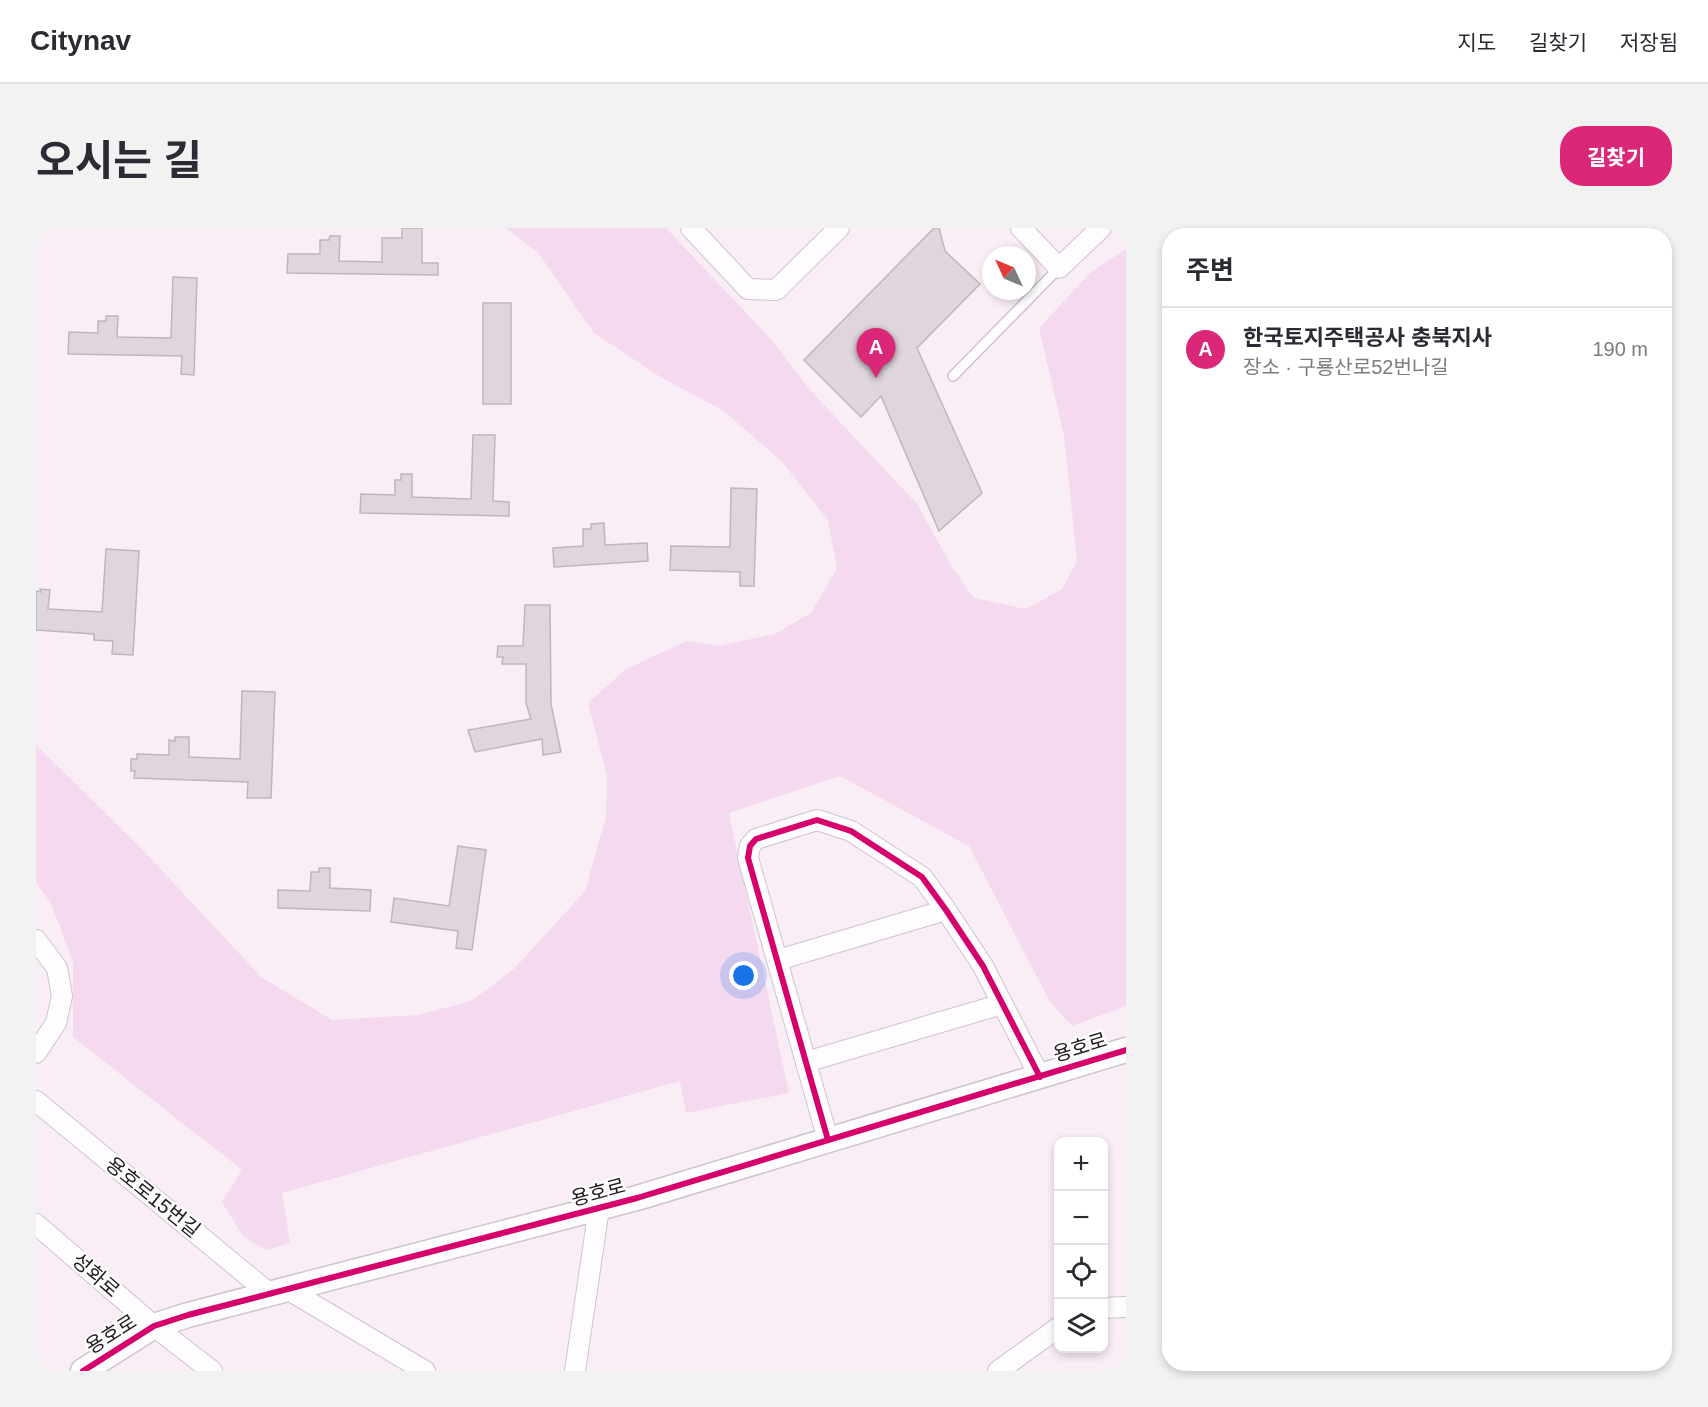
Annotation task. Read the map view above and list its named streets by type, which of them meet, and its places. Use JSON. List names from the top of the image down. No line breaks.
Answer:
{"streets":{"street":["용호로","용호로15번길","성화로"]},"crossings":[["용호로","용호로15번길"],["용호로","성화로"]],"north":"top left","page":{"header":"Citynav","nav":["지도","길찾기","저장됨"],"title":"오시는 길","buttons":"길찾기","heading":"주변","list":[{"mark":"A","name":"한국토지주택공사 충북지사","note":"장소 · 구룡산로52번나길","value":"190 m"}],"pins":"A","map_buttons":["+","−"]}}
